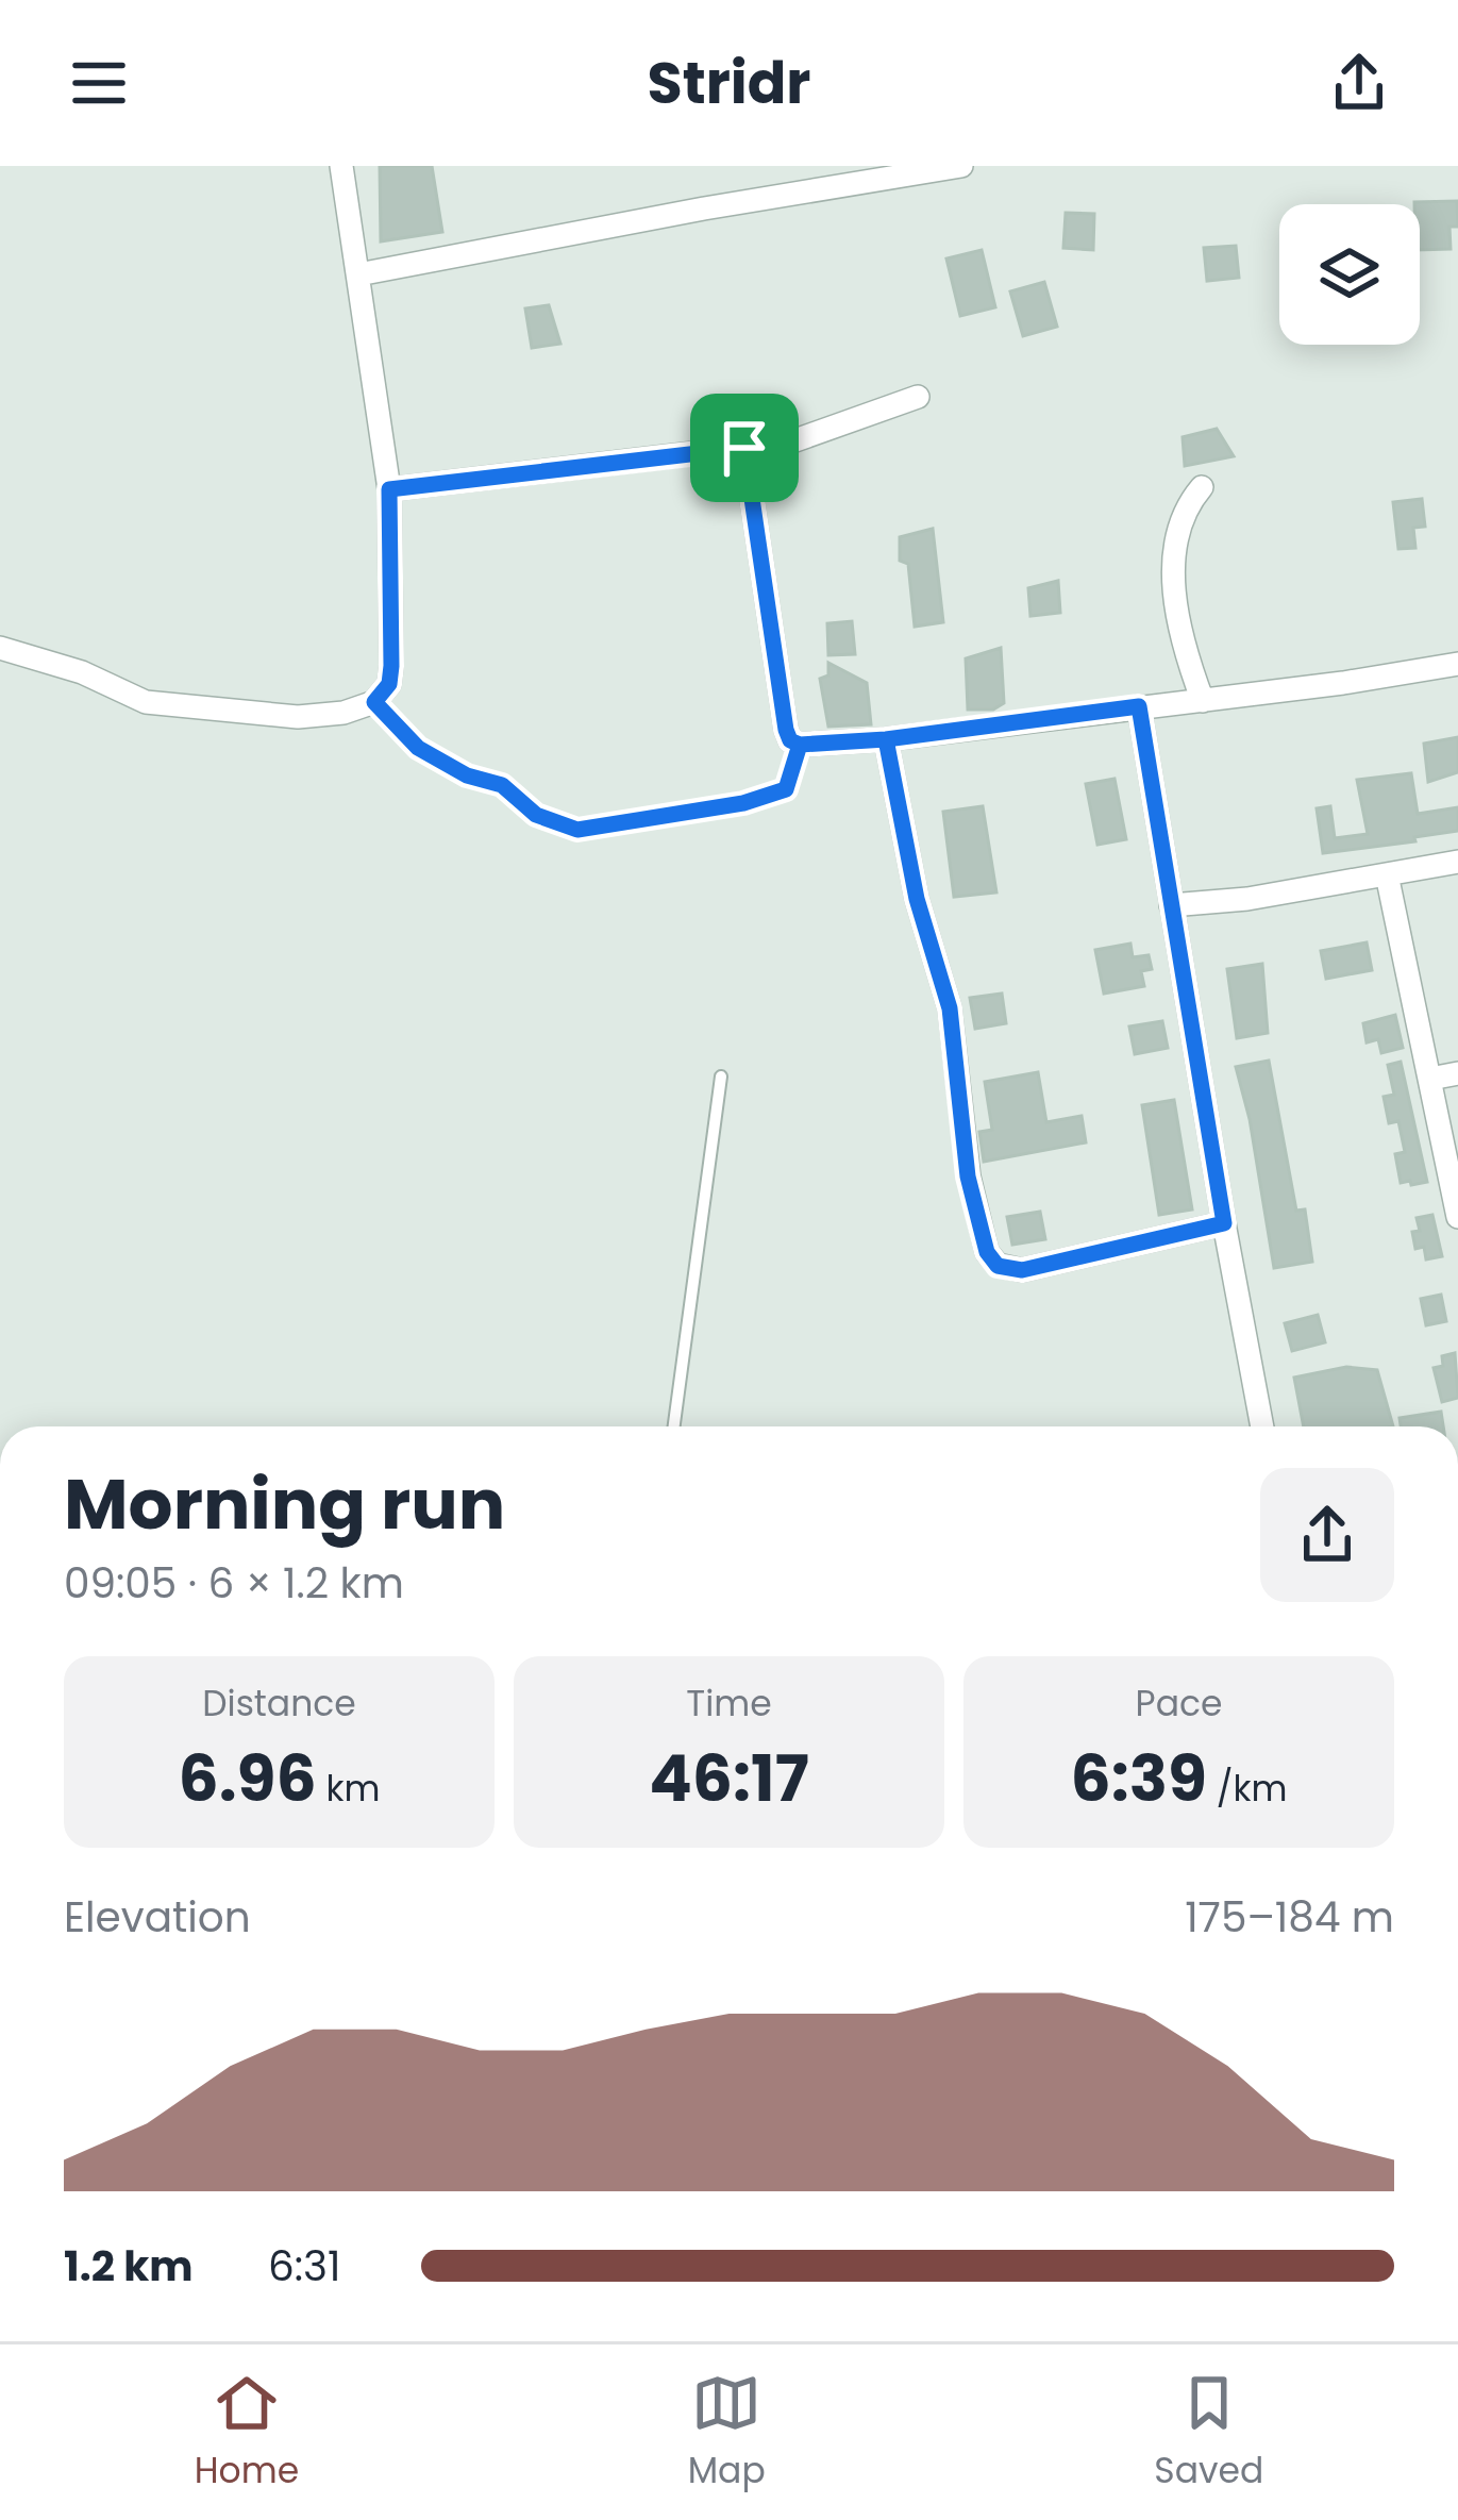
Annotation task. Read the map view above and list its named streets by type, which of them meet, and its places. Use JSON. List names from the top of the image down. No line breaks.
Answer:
{"page":{"header":"Stridr","heading":["Morning run","09:05 · 6 × 1.2 km"],"stats":[["Distance","6.96 km"],["Time","46:17"],["Pace","6:39 /km"]],"chart":["Elevation","175–184 m"],"list":[{"name":"1.2 km","note":"6:31"}],"tabs":["Home","Map","Saved"]}}
